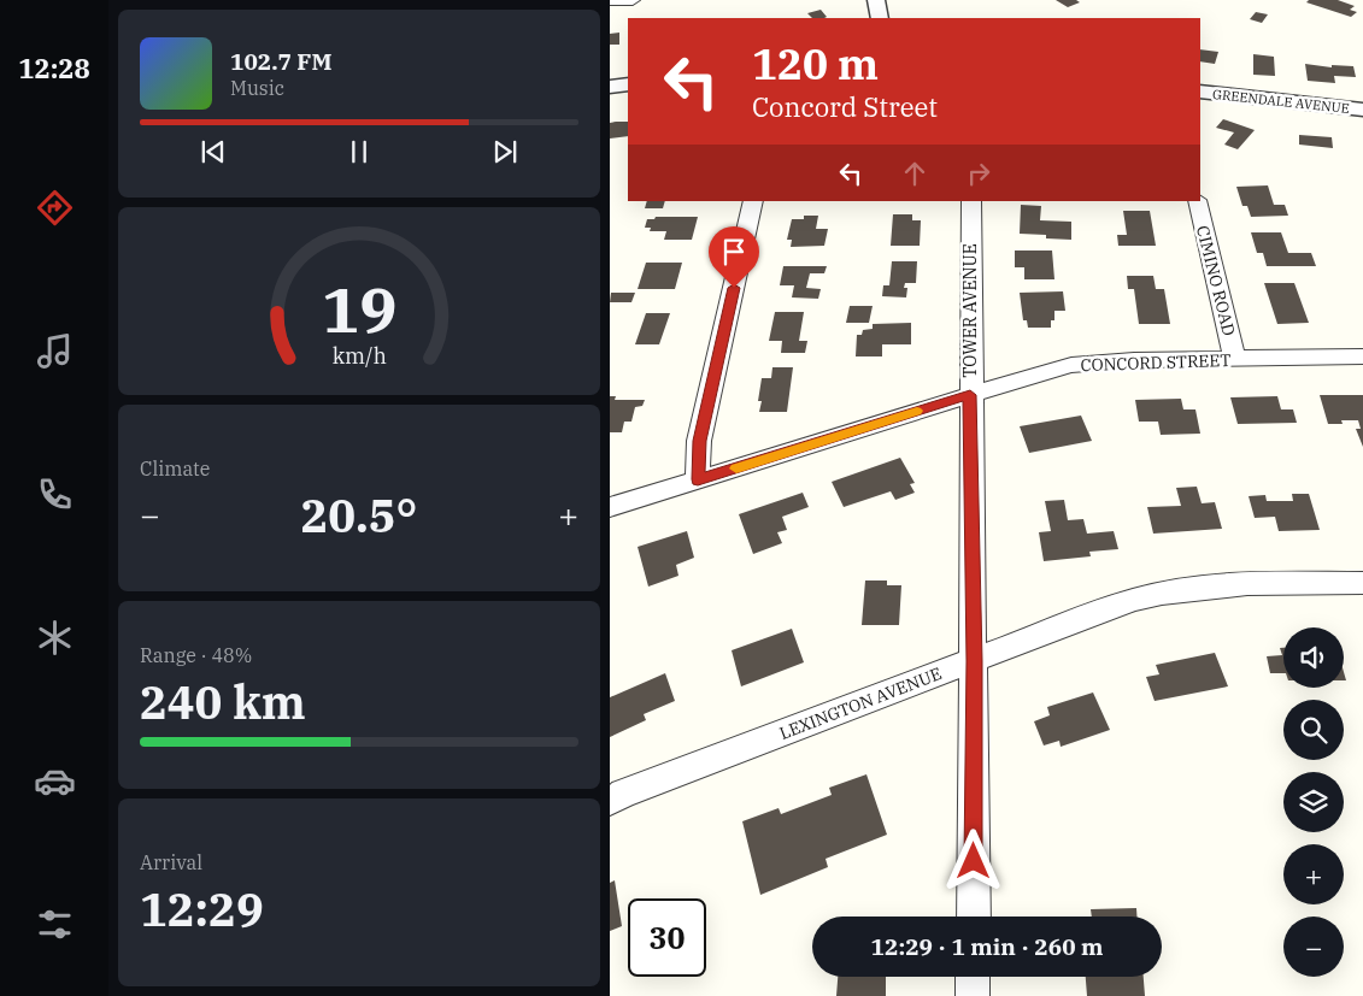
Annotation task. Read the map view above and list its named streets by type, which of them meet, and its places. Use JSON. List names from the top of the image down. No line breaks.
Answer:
{"streets":{"street":["GREENDALE AVENUE","CIMINO ROAD","TOWER AVENUE","CONCORD STREET","LEXINGTON AVENUE"]},"crossings":[["CIMINO ROAD","CONCORD STREET"],["TOWER AVENUE","CONCORD STREET"],["TOWER AVENUE","LEXINGTON AVENUE"]],"page":{"tabs":"12:28","turn":["120 m","Concord Street"],"song":["102.7 FM","Music"],"tile":["Climate",["Range · 48%","240 km"],["Arrival","12:29"]],"heat":["−","20.5°","+"],"map_buttons":["+","−"],"limit":"30","trip":"12:29 · 1 min · 260 m","gauge":["19","km/h"]}}
